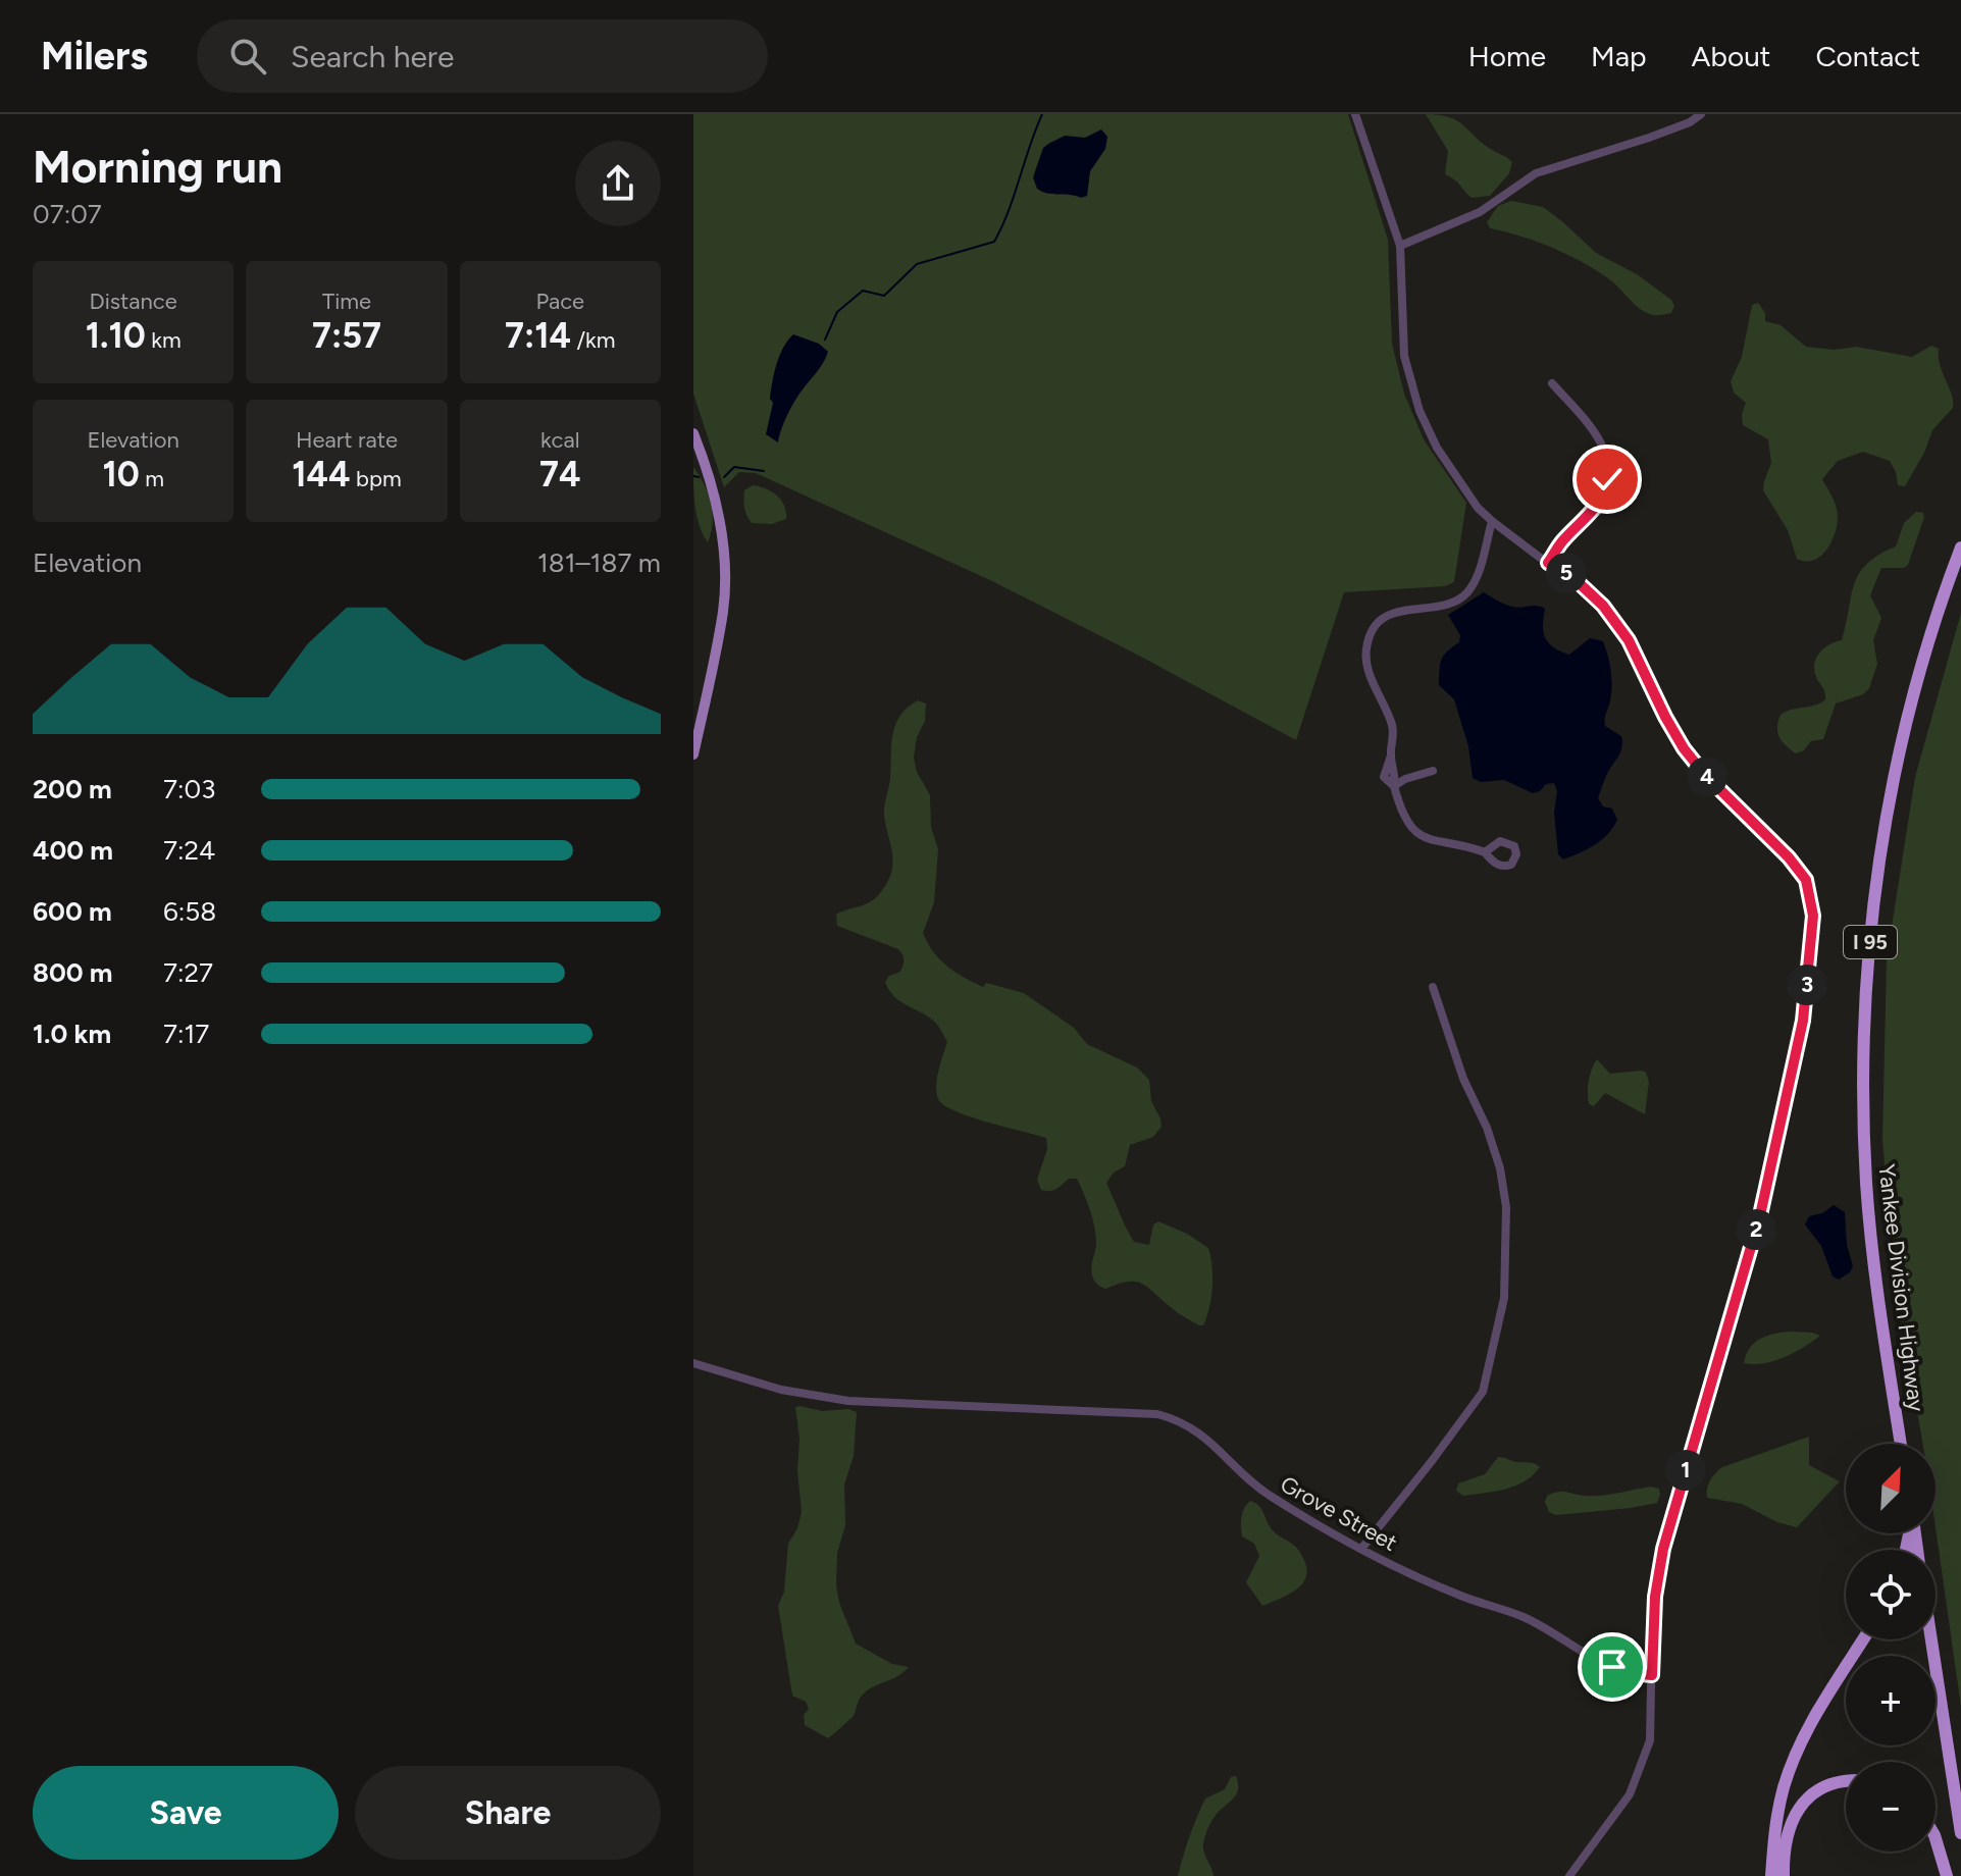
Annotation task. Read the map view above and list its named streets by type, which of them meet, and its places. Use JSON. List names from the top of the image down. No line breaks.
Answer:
{"streets":{"highway":["I 95","Yankee Division Highway"],"street":["Grove Street"]},"north":"top right","page":{"header":"Milers","search":"Search here","nav":["Home","Map","About","Contact"],"heading":["Morning run","07:07"],"stats":[["Distance","1.10 km"],["Time","7:57"],["Pace","7:14 /km"],["Elevation","10 m"],["Heart rate","144 bpm"],["kcal","74"]],"chart":["Elevation","181–187 m"],"pins":["5","4","3","2","1"],"list":[{"name":"200 m","note":"7:03"},{"name":"400 m","note":"7:24"},{"name":"600 m","note":"6:58"},{"name":"800 m","note":"7:27"},{"name":"1.0 km","note":"7:17"}],"map_buttons":["+","−"],"buttons":["Save","Share"]}}
